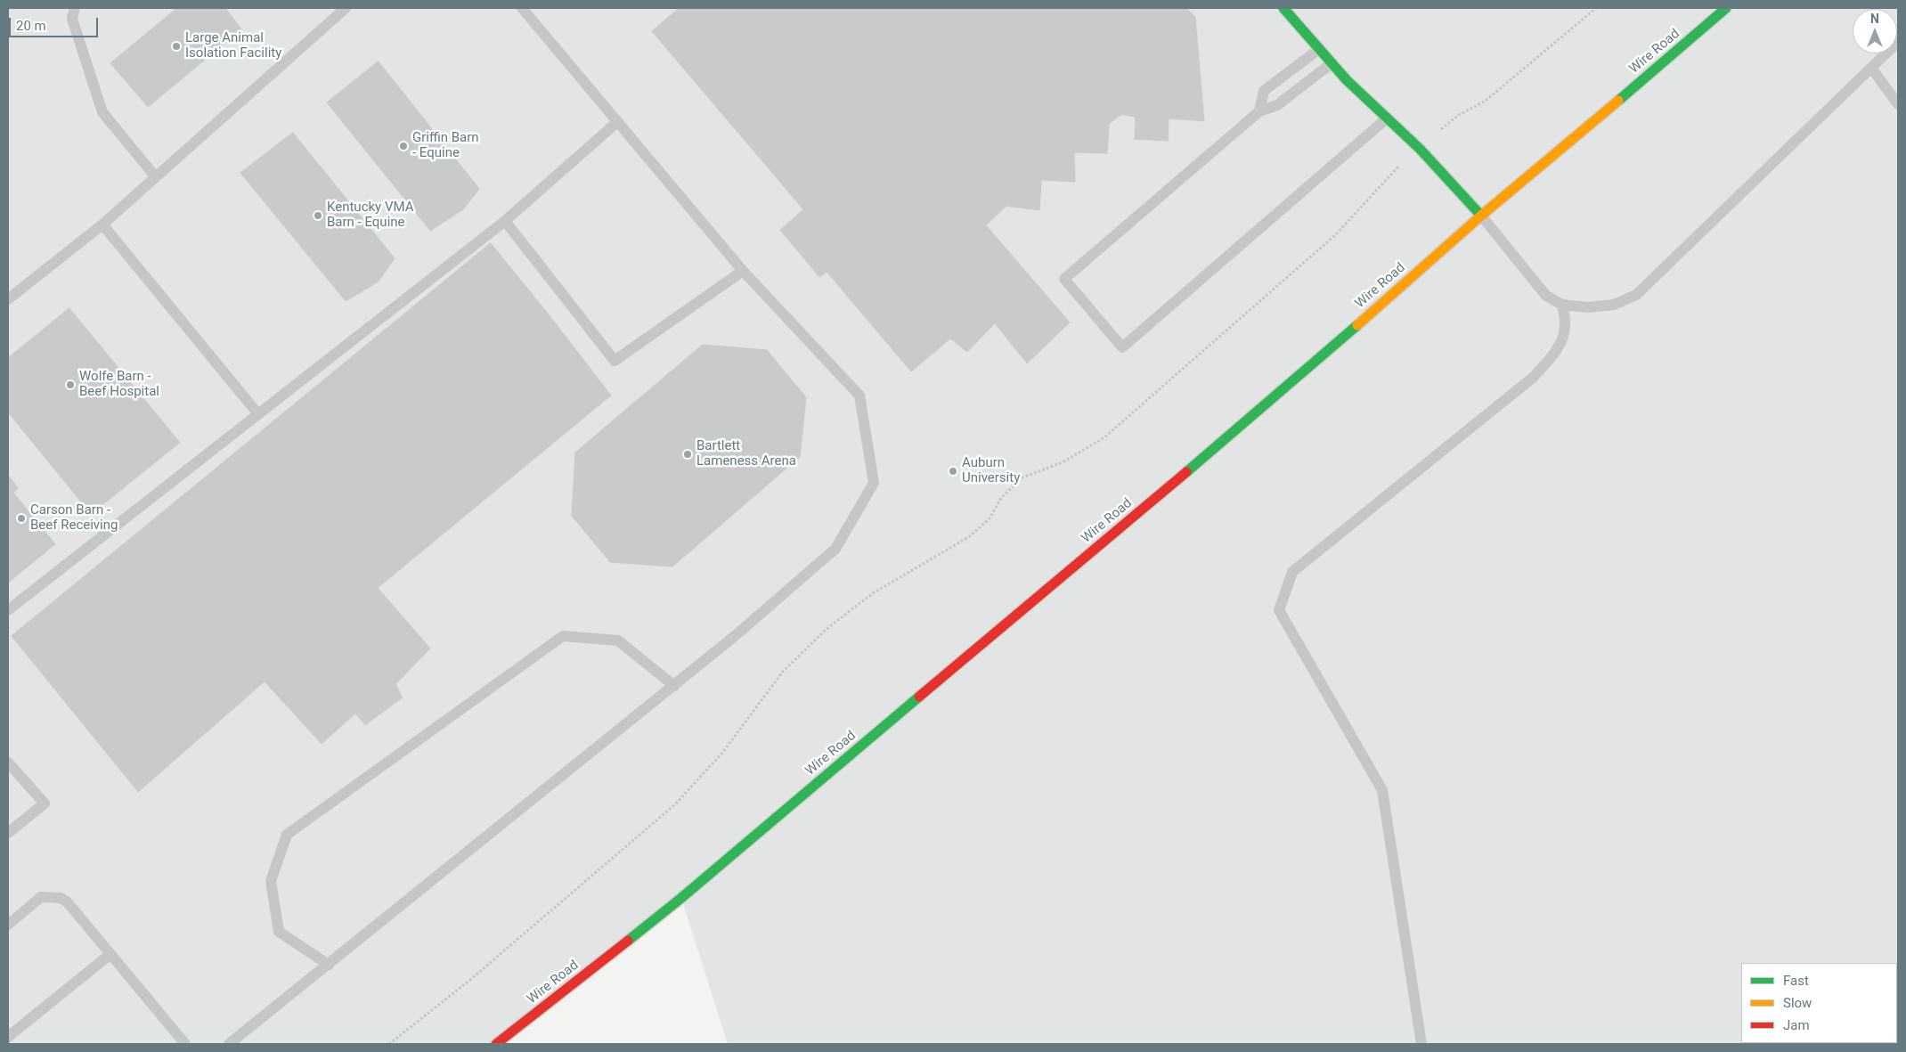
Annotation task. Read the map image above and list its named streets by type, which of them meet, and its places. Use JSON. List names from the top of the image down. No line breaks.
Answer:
{"streets":{"street":["Wire Road"]},"places":["Large Animal Isolation Facility","Griffin Barn - Equine","Kentucky VMA Barn - Equine","Wolfe Barn - Beef Hospital","Bartlett Lameness Arena","Auburn University","Carson Barn - Beef Receiving"],"legend":["Fast","Slow","Jam"],"scale_bar":"20 m","north":"top"}
